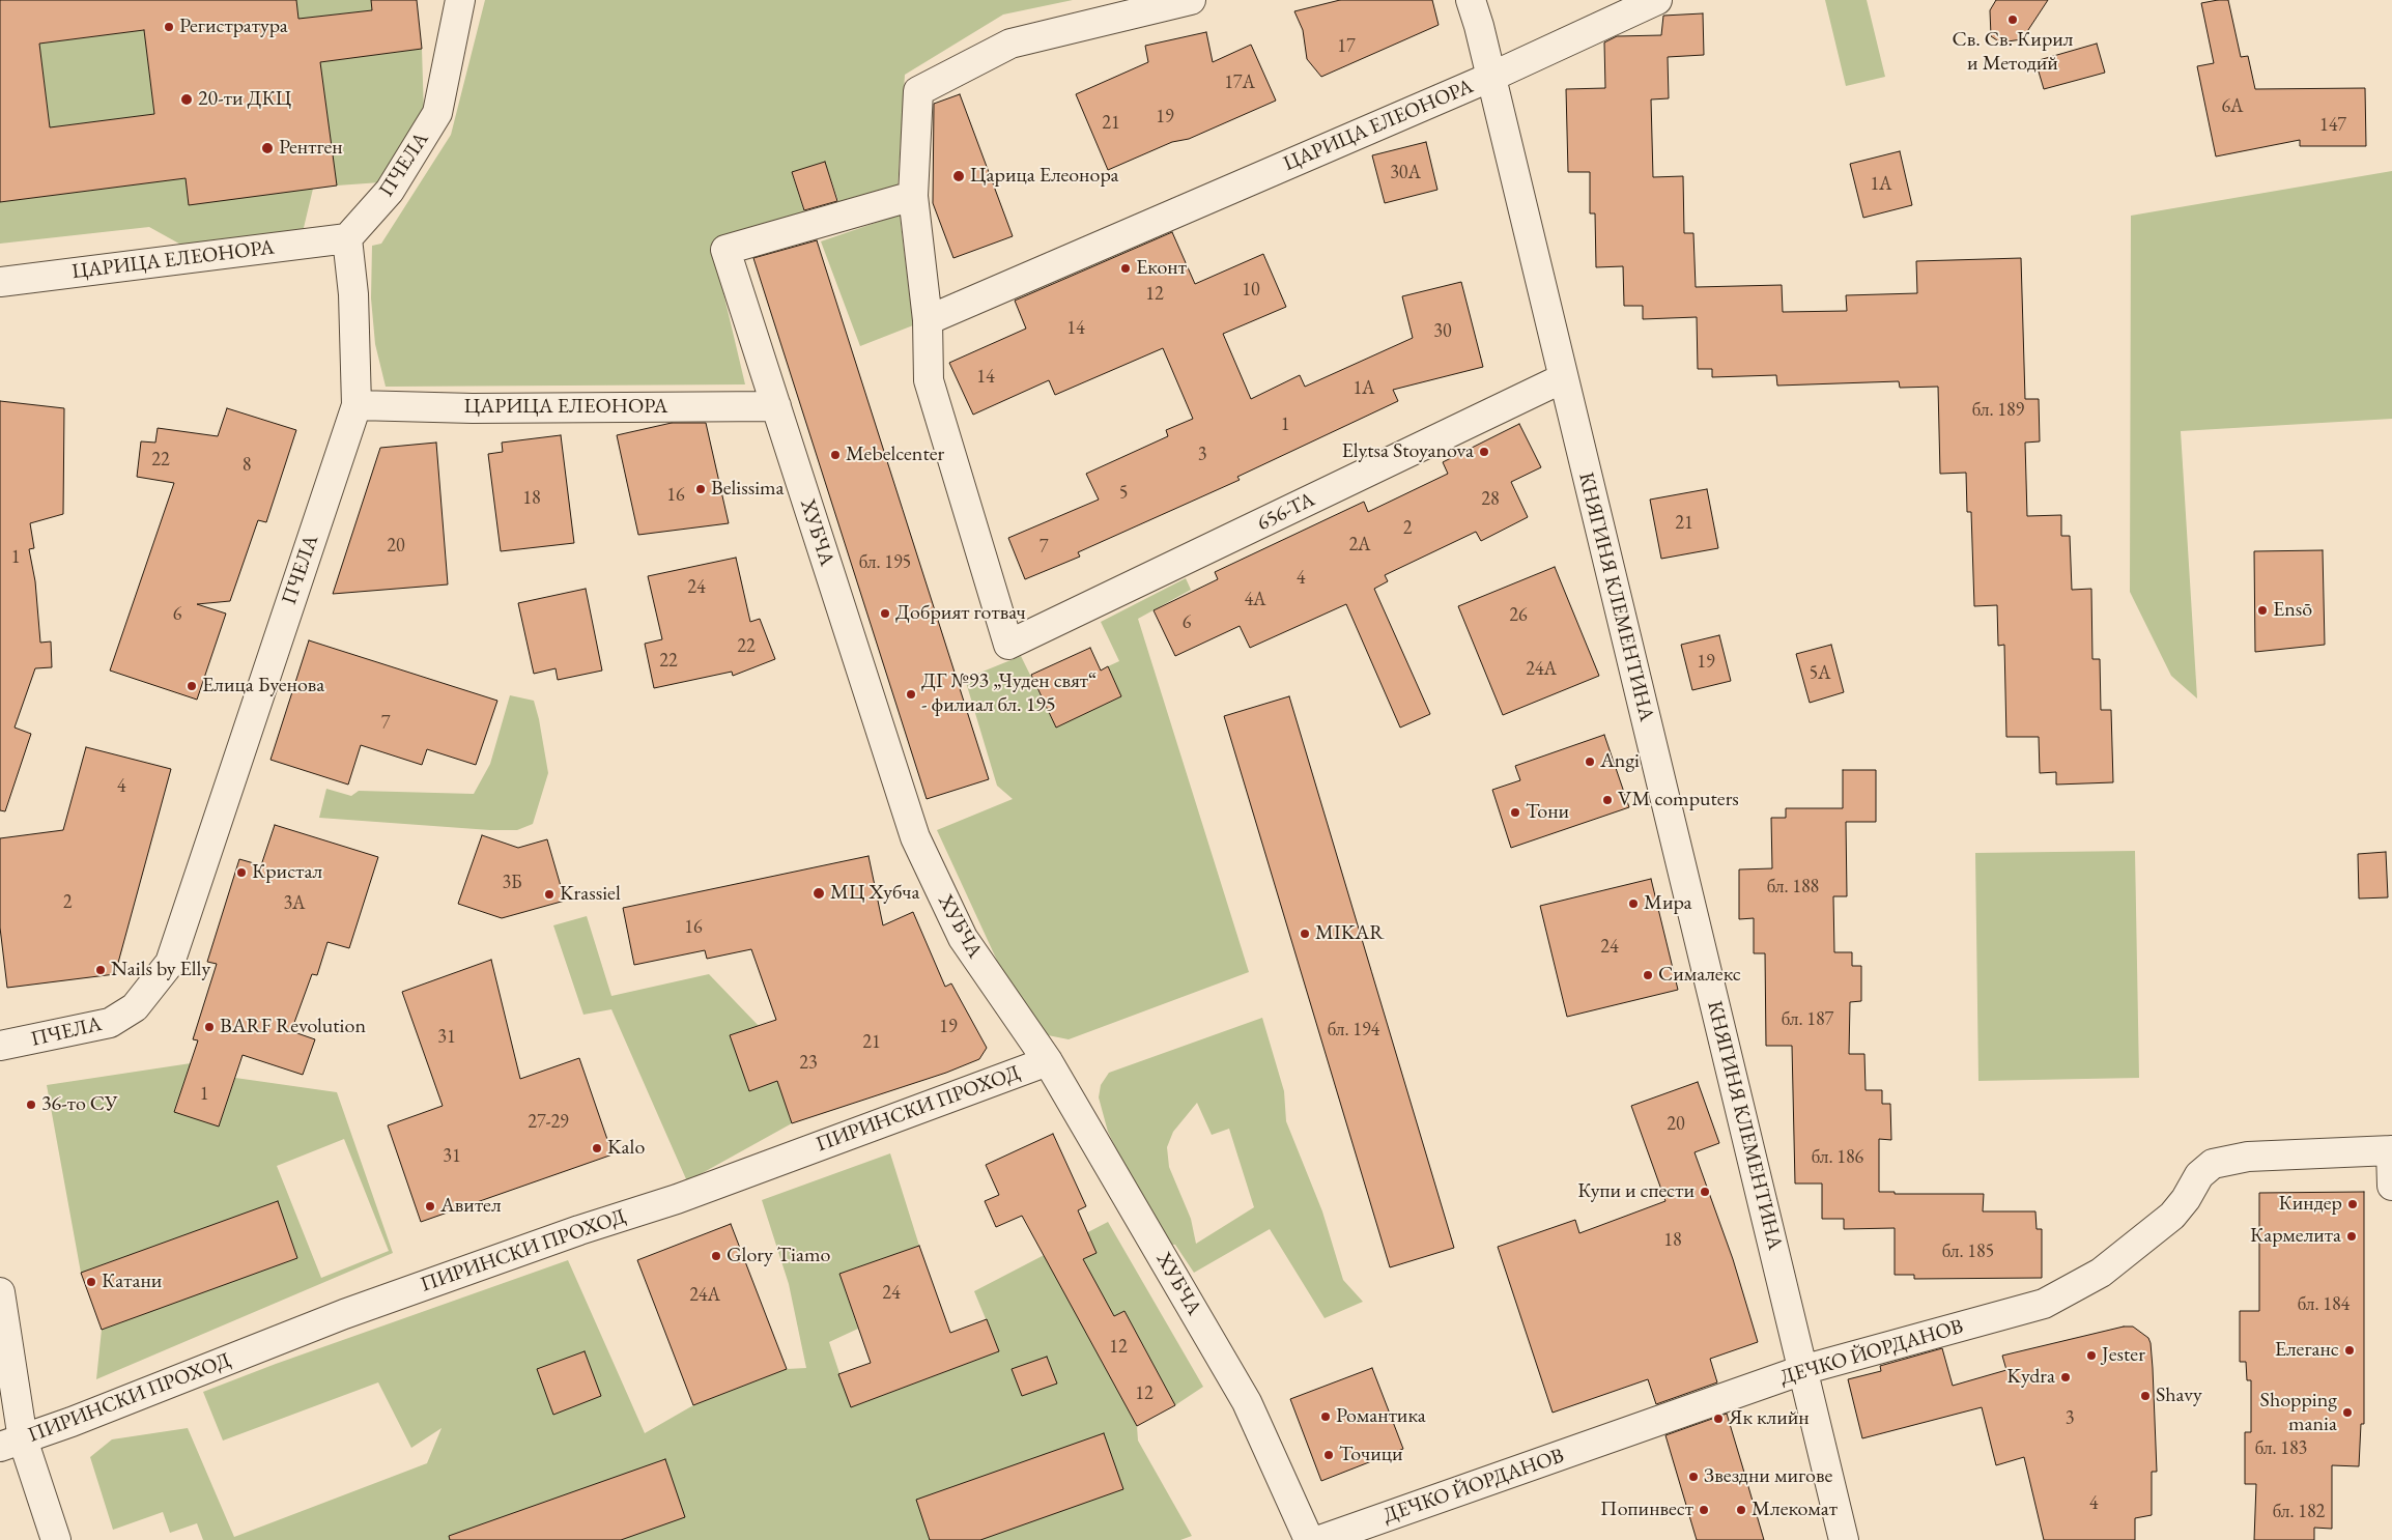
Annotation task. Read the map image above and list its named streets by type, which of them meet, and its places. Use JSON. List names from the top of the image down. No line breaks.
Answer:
{"streets":{"street":["ЦАРИЦА ЕЛЕОНОРА","ПЧЕЛА","656-ТА","ХУБЧА","КНЯГИНЯ КЛЕМЕНТИНА","ПИРИНСКИ ПРОХОД","ДЕЧКО ЙОРДАНОВ"]},"crossings":[["ЦАРИЦА ЕЛЕОНОРА","ПЧЕЛА"],["ЦАРИЦА ЕЛЕОНОРА","656-ТА"],["ЦАРИЦА ЕЛЕОНОРА","ХУБЧА"],["ЦАРИЦА ЕЛЕОНОРА","КНЯГИНЯ КЛЕМЕНТИНА"],["656-ТА","КНЯГИНЯ КЛЕМЕНТИНА"],["ХУБЧА","ПИРИНСКИ ПРОХОД"],["КНЯГИНЯ КЛЕМЕНТИНА","ДЕЧКО ЙОРДАНОВ"]],"places":["Св. Св. Кирил и Методий","Регистратура","20-ти ДКЦ","Рентген","Царица Елеонора","Еконт","Elytsa Stoyanova","Mebelcenter","Belissima","Ensō","Добрият готвач","Елица Буенова","ДГ №93 „Чуден свят“ - филиал бл. 195","Angi","VM computers","Тони","Кристал","МЦ Хубча","Krassiel","Мира","MIKAR","Nails by Elly","Сималекс","BARF Revolution","36-то СУ","Kalo","Купи и спести","Киндер","Авител","Кармелита","Glory Tiamo","Катани","Елеганс","Jester","Kydra","Shavy","Shopping mania","Романтика","Як клийн","Точици","Звездни мигове","Попинвест","Млекомат"],"house_numbers":["17","17А","6А","19","21","147","30А","1А","10","12","14","30","14","1А","бл. 189","1","3","22","8","5","16","18","28","21","2","2А","20","7","1","бл. 195","4","24","4А","6","26","6","22","22","19","24А","5А","7","4","3Б","бл. 188","2","3А","16","24","бл. 187","19","бл. 194","31","21","23","1","27-29","20","31","бл. 186","18","бл. 185","24","24А","бл. 184","12","12","3","бл. 183","4","бл. 182"]}
